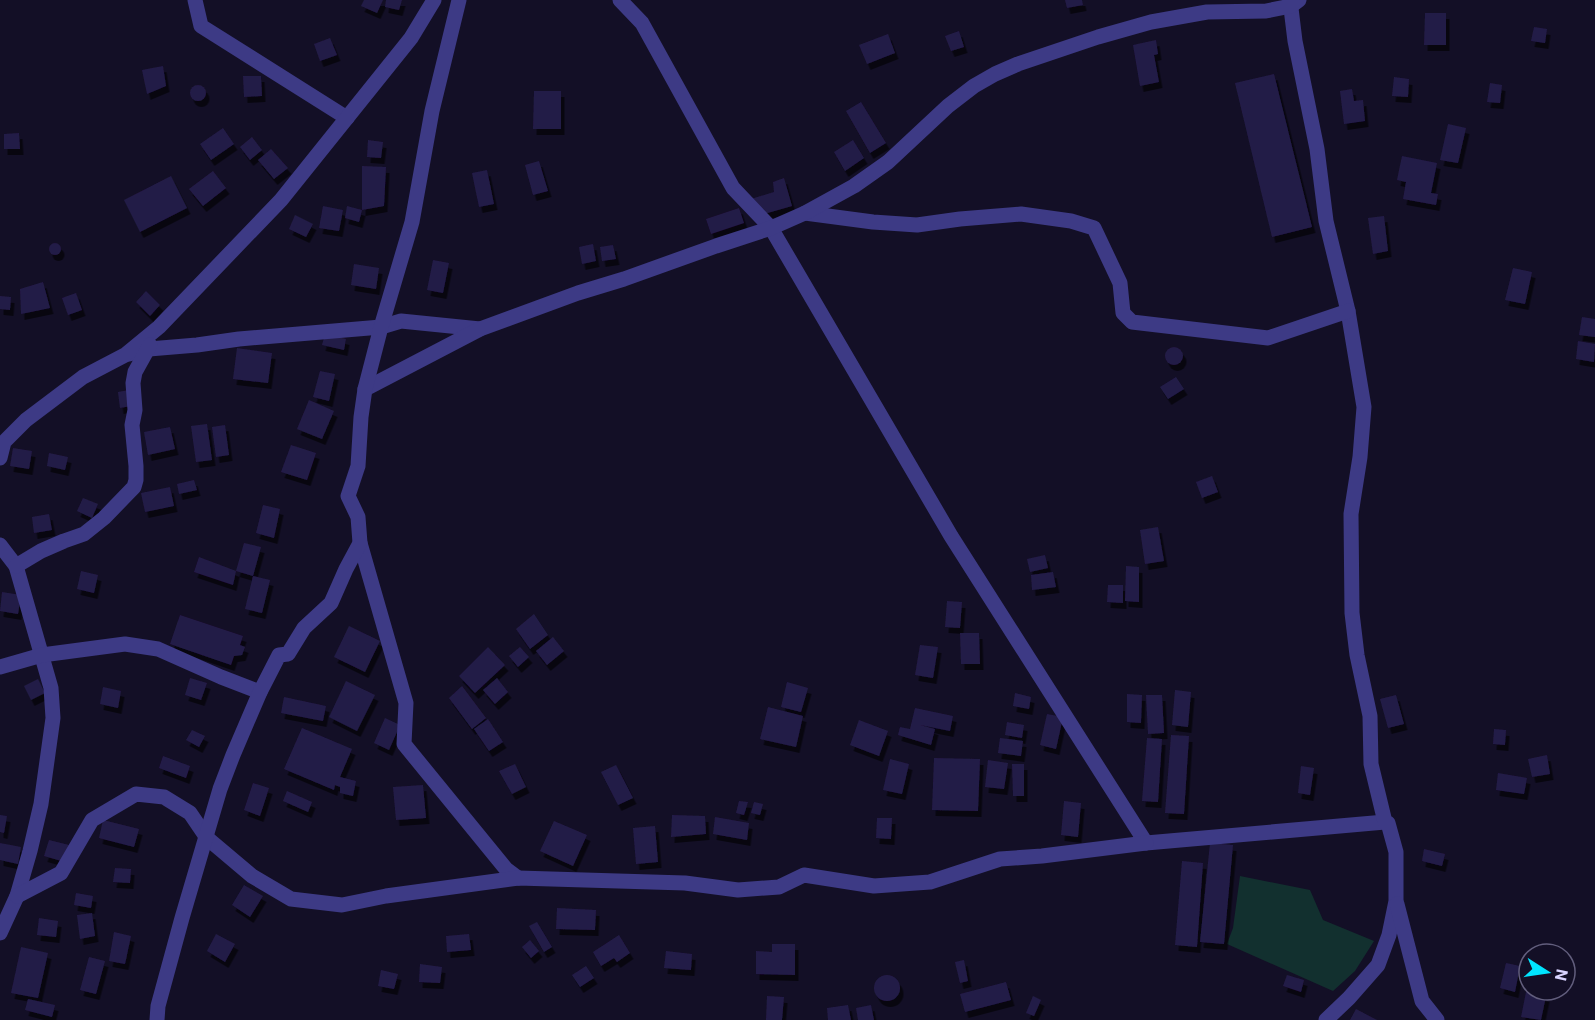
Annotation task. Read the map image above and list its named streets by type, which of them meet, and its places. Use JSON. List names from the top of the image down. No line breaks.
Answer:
{"north":"right"}
